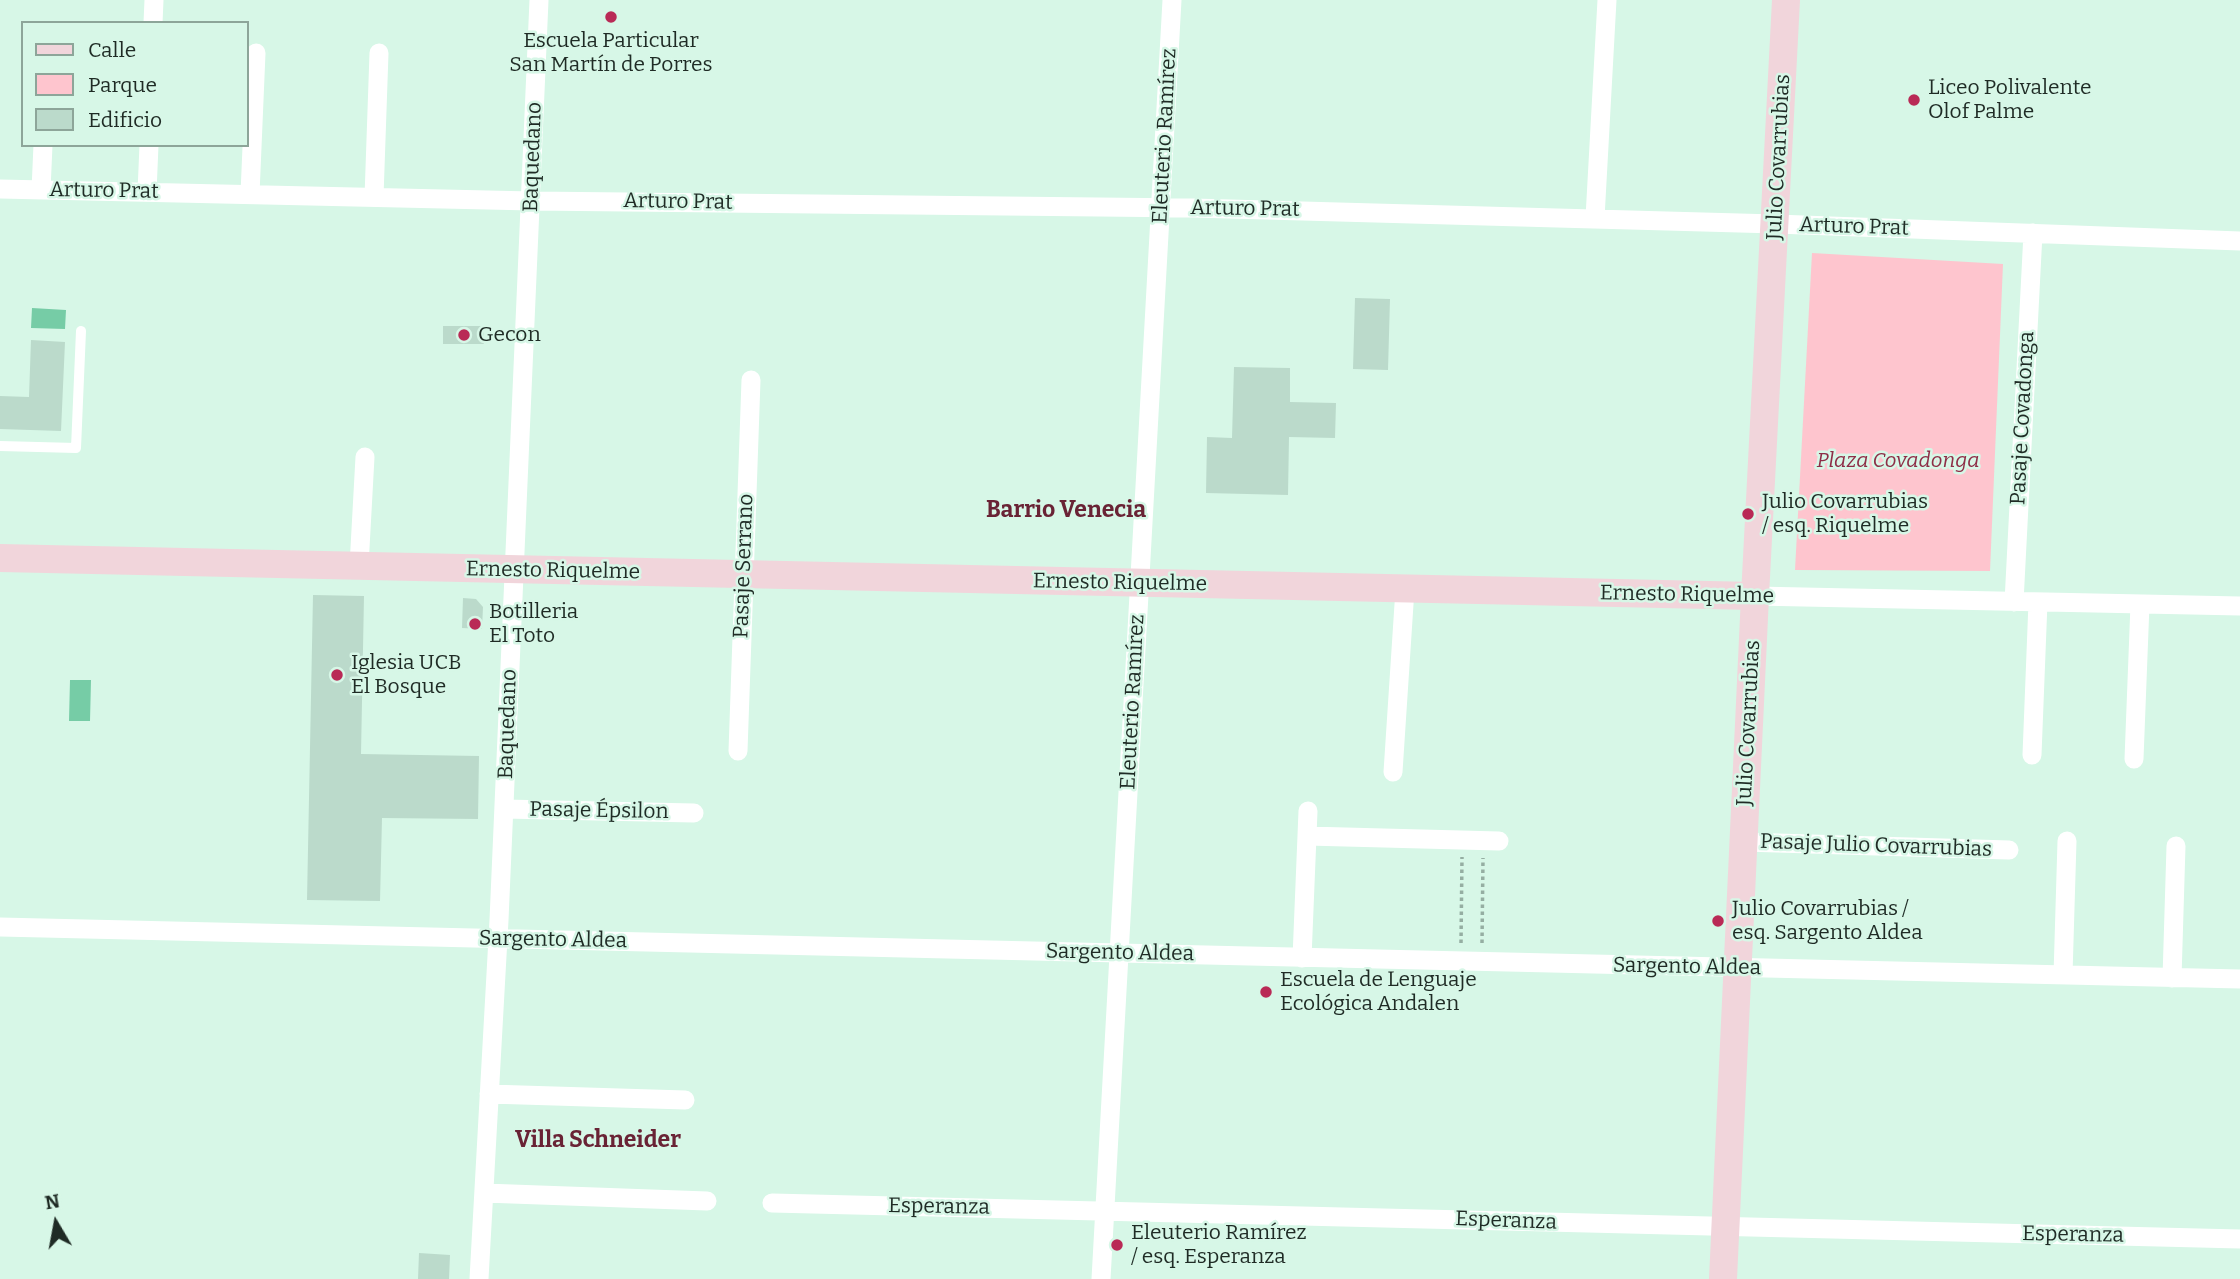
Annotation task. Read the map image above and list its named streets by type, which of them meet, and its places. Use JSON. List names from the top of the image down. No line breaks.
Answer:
{"streets":{"street":["Eleuterio Ramírez","Baquedano","Julio Covarrubias","Arturo Prat","Pasaje Covadonga","Pasaje Serrano","Ernesto Riquelme","Pasaje Épsilon","Pasaje Julio Covarrubias","Sargento Aldea","Esperanza"]},"crossings":[["Eleuterio Ramírez","Arturo Prat"],["Eleuterio Ramírez","Ernesto Riquelme"],["Eleuterio Ramírez","Sargento Aldea"],["Eleuterio Ramírez","Esperanza"],["Baquedano","Arturo Prat"],["Baquedano","Ernesto Riquelme"],["Baquedano","Pasaje Épsilon"],["Baquedano","Sargento Aldea"],["Julio Covarrubias","Arturo Prat"],["Julio Covarrubias","Ernesto Riquelme"],["Julio Covarrubias","Pasaje Julio Covarrubias"],["Julio Covarrubias","Sargento Aldea"],["Julio Covarrubias","Esperanza"],["Arturo Prat","Pasaje Covadonga"],["Pasaje Covadonga","Ernesto Riquelme"],["Pasaje Serrano","Ernesto Riquelme"]],"districts":["Barrio Venecia","Villa Schneider"],"parks":["Plaza Covadonga"],"places":["Escuela Particular San Martín de Porres","Liceo Polivalente Olof Palme","Gecon","Julio Covarrubias / esq. Riquelme","Botilleria El Toto","Iglesia UCB El Bosque","Julio Covarrubias / esq. Sargento Aldea","Escuela de Lenguaje Ecológica Andalen","Eleuterio Ramírez / esq. Esperanza"],"legend":["Calle","Parque","Edificio"],"north":"top"}
